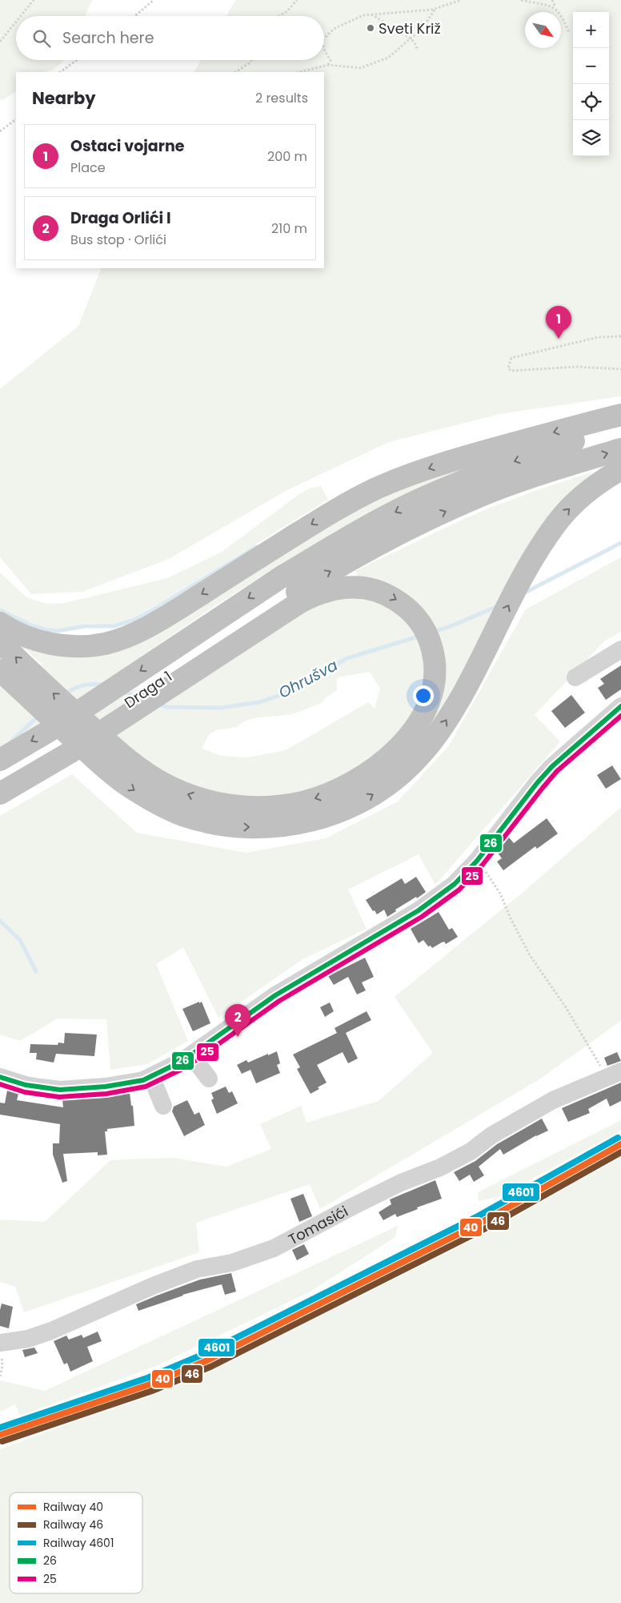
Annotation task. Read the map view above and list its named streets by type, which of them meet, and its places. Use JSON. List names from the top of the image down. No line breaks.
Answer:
{"streets":{"highway":["Draga 1"],"street":["Tomasići"]},"water":["Ohrušva"],"places":["Sveti Križ"],"lines":["transit line 26","transit line 25","rail line 4601","rail line 40","rail line 46"],"legend":["Railway 40","Railway 46","Railway 4601","26","25"],"north":"bottom right","page":{"map_buttons":["+","−"],"search":"Search here","heading":["Nearby","2 results"],"list":[{"mark":"1","name":"Ostaci vojarne","note":"Place","value":"200 m"},{"mark":"2","name":"Draga Orlići I","note":"Bus stop · Orlići","value":"210 m"}],"pins":["1","2"]}}
